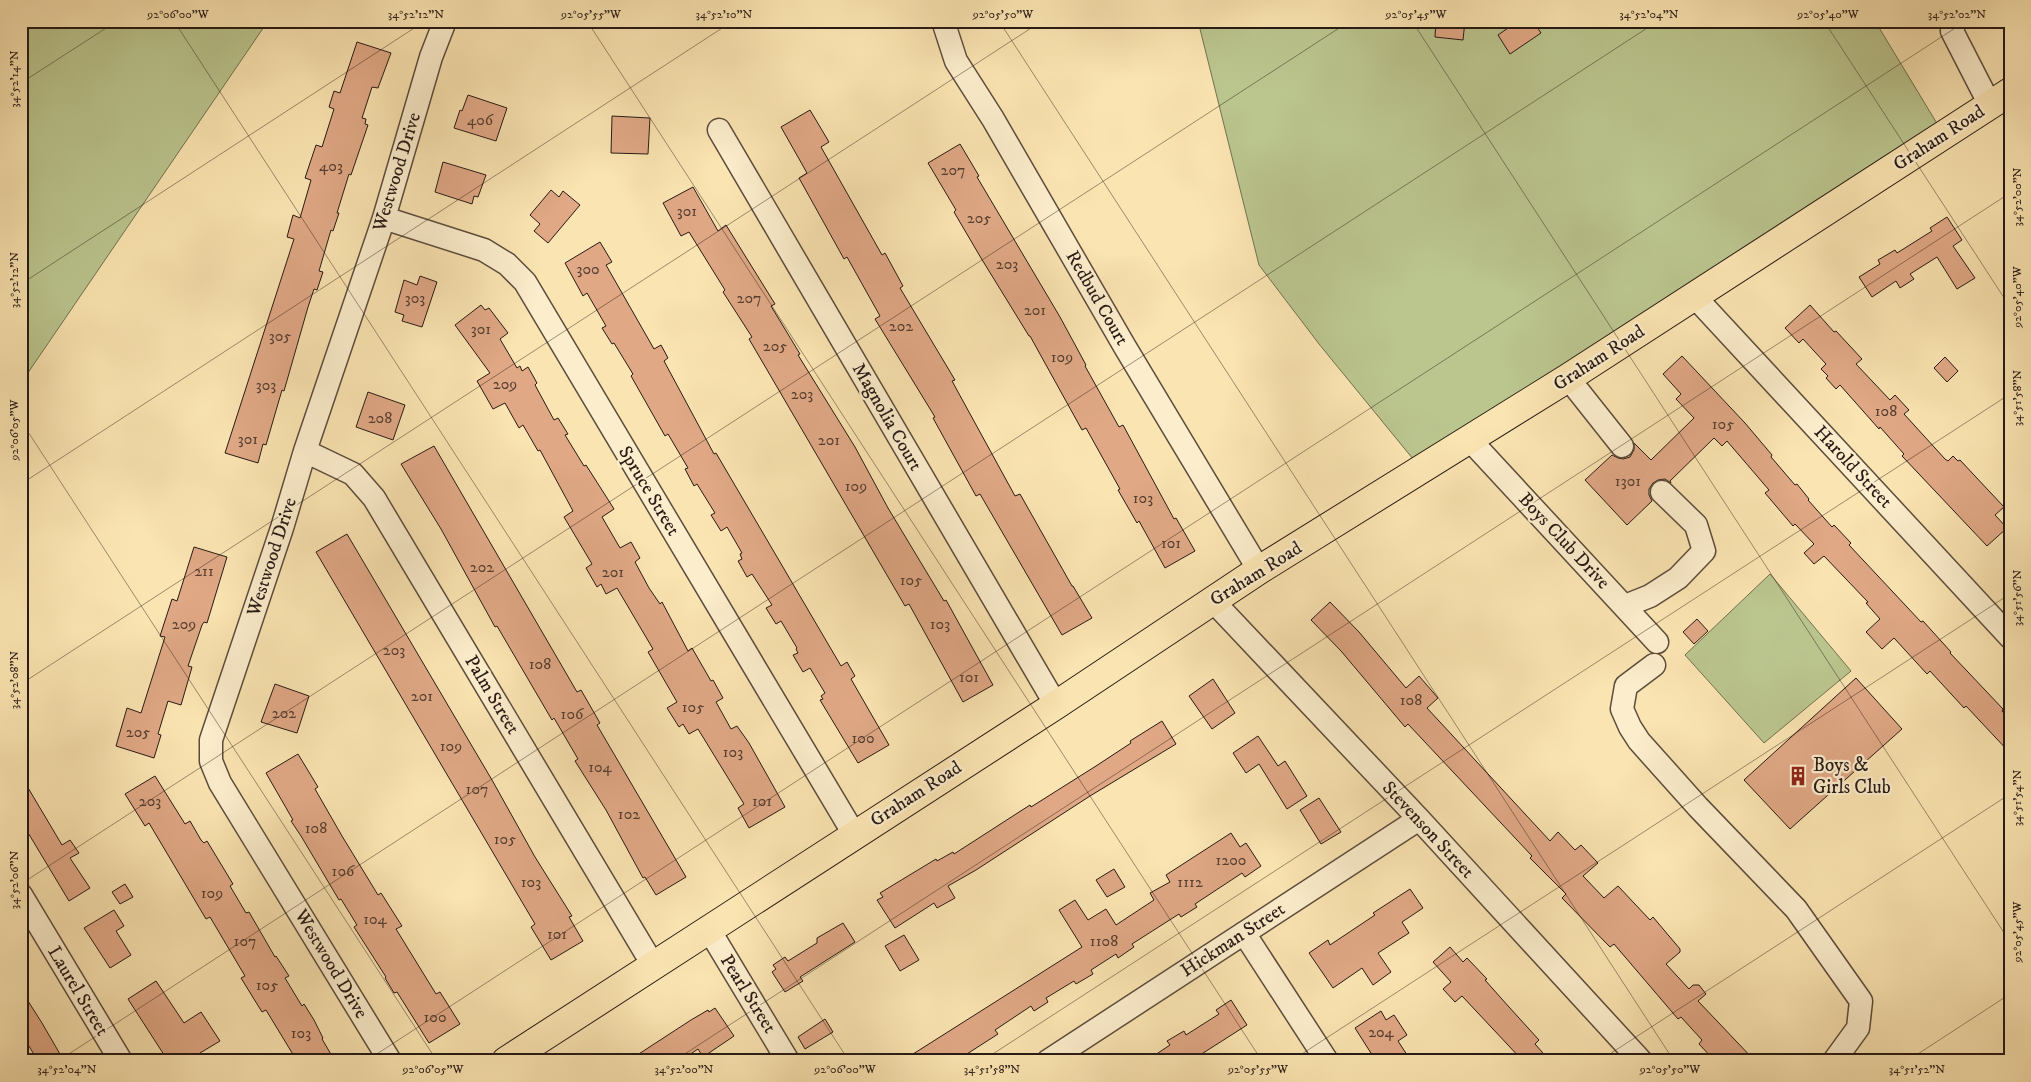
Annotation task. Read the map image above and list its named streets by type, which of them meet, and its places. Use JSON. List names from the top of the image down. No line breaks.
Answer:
{"streets":{"main road":["Graham Road"],"street":["Westwood Drive","Redbud Court","Magnolia Court","Harold Street","Spruce Street","Boys Club Drive","Palm Street","Stevenson Street","Hickman Street","Laurel Street","Pearl Street"]},"crossings":[["Graham Road","Redbud Court"],["Graham Road","Magnolia Court"],["Graham Road","Harold Street"],["Graham Road","Spruce Street"],["Graham Road","Boys Club Drive"],["Graham Road","Palm Street"],["Graham Road","Stevenson Street"],["Graham Road","Pearl Street"],["Westwood Drive","Spruce Street"],["Westwood Drive","Palm Street"],["Stevenson Street","Hickman Street"]],"places":{"building":["Boys & Girls Club"]},"house_numbers":["406","403","207","301","205","203","300","303","207","201","202","301","305","205","109","209","303","203","108","208","105","301","201","1301","109","103","101","202","211","201","105","209","103","203","108","101","201","108","105","202","106","205","100","109","103","104","107","203","101","102","108","105","1200","106","103","1112","109","104","101","107","1108","105","100","204","103"],"coordinates":["92°06'00\"W","34°52'12\"N","92°05'55\"W","34°52'10\"N","92°05'50\"W","92°05'45\"W","34°52'04\"N","92°05'40\"W","34°52'02\"N","34°52'14\"N","34°52'00\"N","34°51'58\"N","92°06'05\"W","34°51'56\"N","34°52'08\"N","34°51'54\"N","34°52'06\"N","34°51'52\"N"]}
